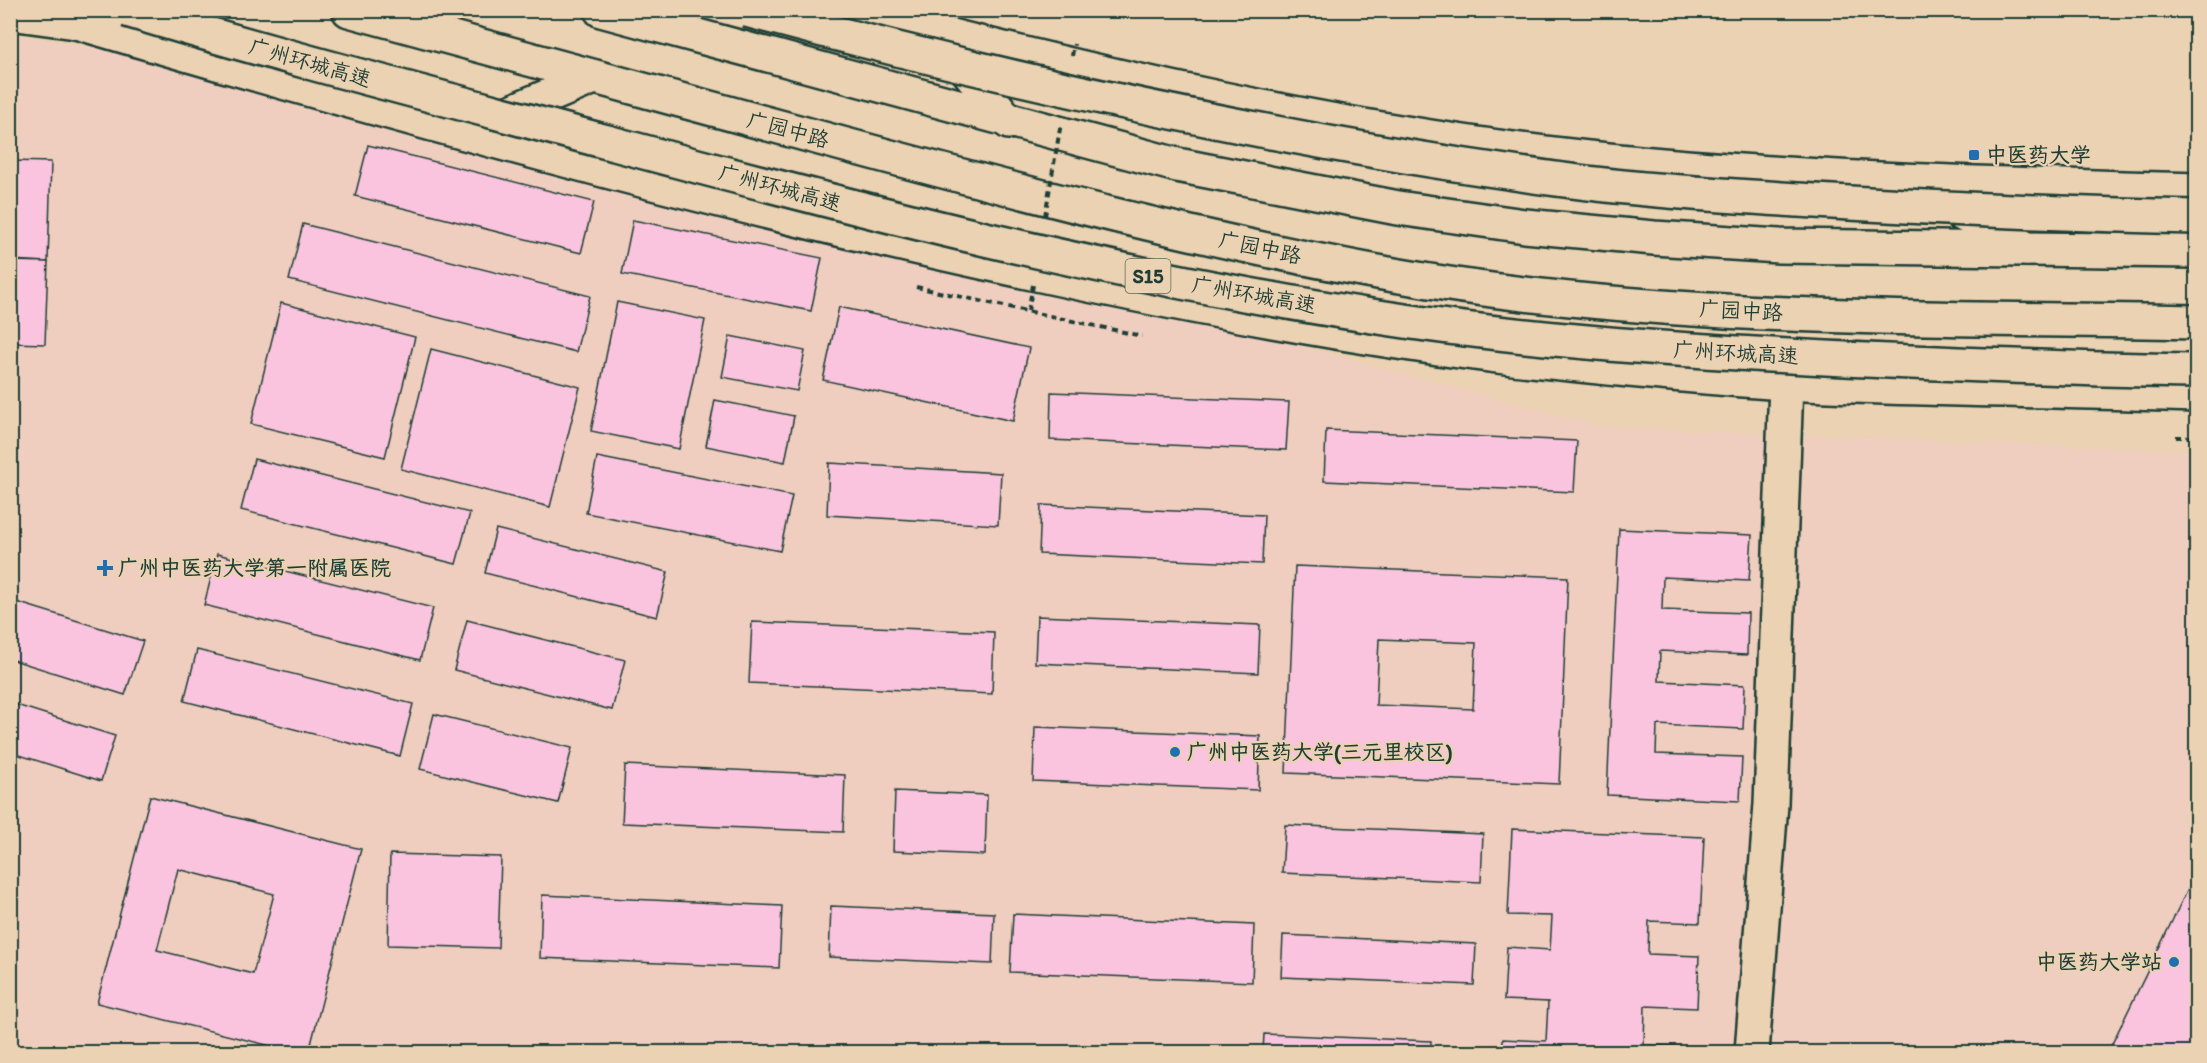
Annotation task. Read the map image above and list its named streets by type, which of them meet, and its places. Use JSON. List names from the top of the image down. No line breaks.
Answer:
{"streets":{"main road":["广州环城高速","广园中路","S15"]},"places":{"transit":["中医药大学"],"health":["广州中医药大学第一附属医院"],"other":["广州中医药大学(三元里校区)","中医药大学站"]}}
